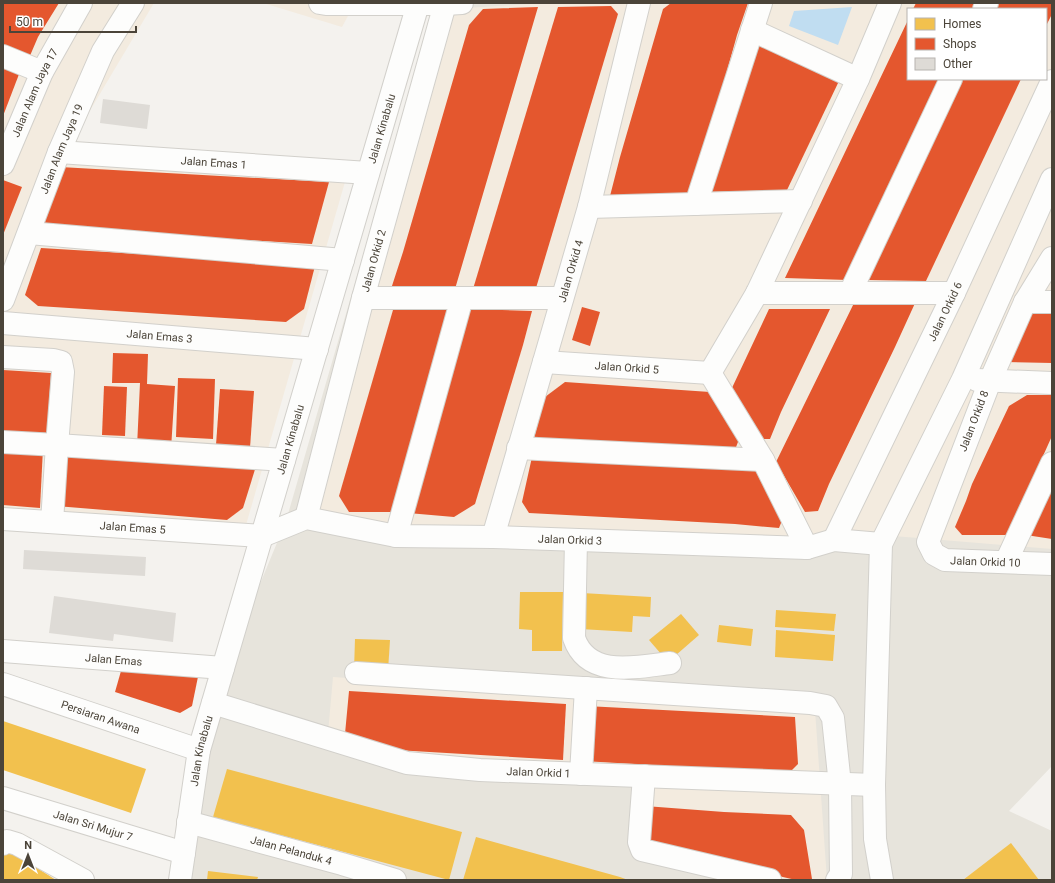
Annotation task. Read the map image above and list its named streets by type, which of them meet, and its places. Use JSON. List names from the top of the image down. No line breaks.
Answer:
{"streets":{"street":["Jalan Alam Jaya 17","Jalan Kinabalu","Jalan Alam Jaya 19","Jalan Emas 1","Jalan Orkid 2","Jalan Orkid 4","Jalan Orkid 6","Jalan Emas 3","Jalan Orkid 5","Jalan Orkid 8","Jalan Emas 5","Jalan Orkid 3","Jalan Orkid 10","Jalan Emas","Persiaran Awana","Jalan Orkid 1","Jalan Sri Mujur 7","Jalan Pelanduk 4"]},"crossings":[["Jalan Kinabalu","Jalan Emas 1"],["Jalan Kinabalu","Jalan Emas 3"],["Jalan Kinabalu","Jalan Emas 5"],["Jalan Kinabalu","Jalan Emas"],["Jalan Kinabalu","Persiaran Awana"],["Jalan Kinabalu","Jalan Orkid 1"],["Jalan Kinabalu","Jalan Sri Mujur 7"],["Jalan Kinabalu","Jalan Pelanduk 4"],["Jalan Alam Jaya 19","Jalan Emas 1"],["Jalan Orkid 2","Jalan Orkid 3"],["Jalan Orkid 4","Jalan Orkid 5"],["Jalan Orkid 4","Jalan Orkid 3"],["Jalan Orkid 6","Jalan Orkid 3"],["Jalan Orkid 8","Jalan Orkid 10"]],"legend":["Homes","Shops","Other"],"scale_bar":"50 m","north":"top"}
